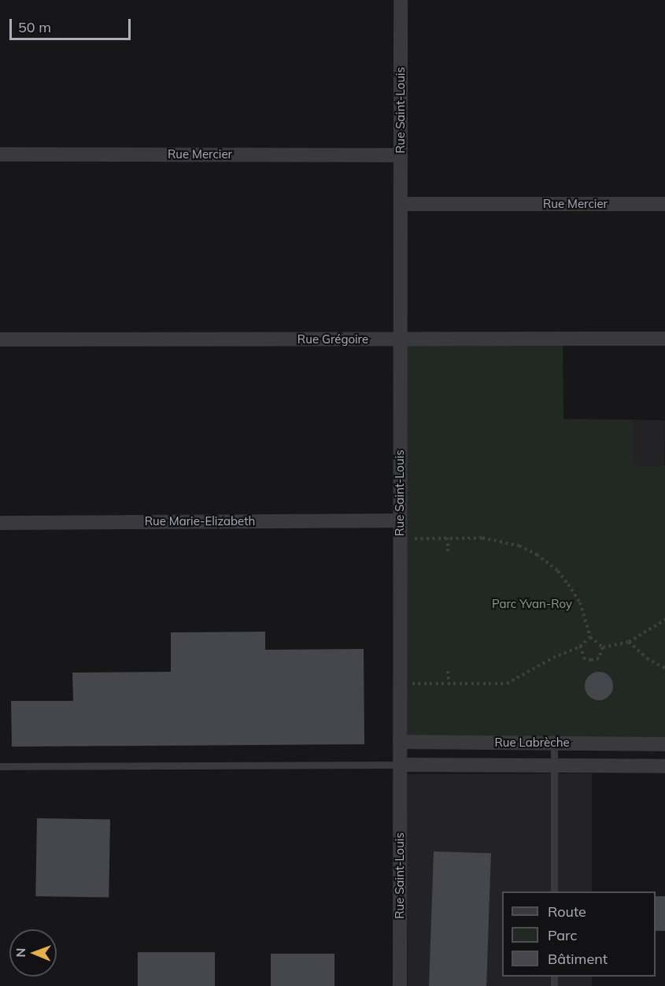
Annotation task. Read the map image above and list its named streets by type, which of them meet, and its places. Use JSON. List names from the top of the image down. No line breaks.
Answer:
{"streets":{"street":["Rue Saint-Louis","Rue Mercier","Rue Grégoire","Rue Marie-Elizabeth","Rue Labrèche"]},"crossings":[["Rue Saint-Louis","Rue Mercier"],["Rue Saint-Louis","Rue Grégoire"],["Rue Saint-Louis","Rue Marie-Elizabeth"],["Rue Saint-Louis","Rue Labrèche"]],"parks":["Parc Yvan-Roy"],"legend":["Route","Parc","Bâtiment"],"scale_bar":"50 m","north":"left"}
